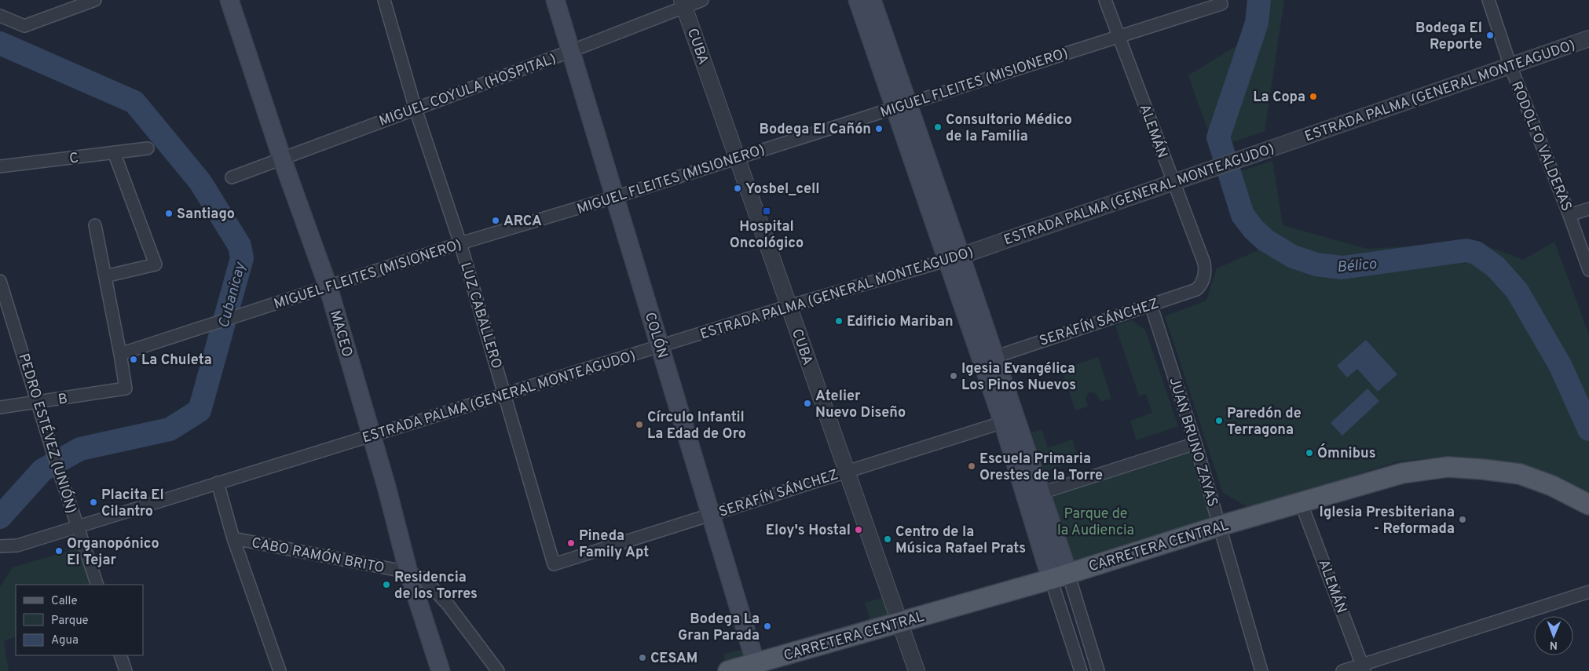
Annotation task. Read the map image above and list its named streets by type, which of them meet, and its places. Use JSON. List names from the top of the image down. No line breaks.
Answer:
{"streets":{"main road":["MACEO","COLÓN","CARRETERA CENTRAL"],"street":["CUBA","MIGUEL FLEITES (MISIONERO)","MIGUEL COYULA (HOSPITAL)","ESTRADA PALMA (GENERAL MONTEAGUDO)","ALEMÁN","RODOLFO VALDERAS","C","LUZ CABALLERO","SERAFÍN SÁNCHEZ","B","PEDRO ESTÉVEZ (UNIÓN)","JUAN BRUNO ZAYAS","CABO RAMÓN BRITO"]},"crossings":[["CUBA","MIGUEL FLEITES (MISIONERO)"],["CUBA","MIGUEL COYULA (HOSPITAL)"],["CUBA","ESTRADA PALMA (GENERAL MONTEAGUDO)"],["CUBA","SERAFÍN SÁNCHEZ"],["CUBA","CARRETERA CENTRAL"],["MIGUEL FLEITES (MISIONERO)","ALEMÁN"],["MIGUEL FLEITES (MISIONERO)","LUZ CABALLERO"],["MIGUEL FLEITES (MISIONERO)","MACEO"],["MIGUEL FLEITES (MISIONERO)","COLÓN"],["MIGUEL FLEITES (MISIONERO)","B"],["MIGUEL COYULA (HOSPITAL)","LUZ CABALLERO"],["MIGUEL COYULA (HOSPITAL)","MACEO"],["MIGUEL COYULA (HOSPITAL)","COLÓN"],["ESTRADA PALMA (GENERAL MONTEAGUDO)","ALEMÁN"],["ESTRADA PALMA (GENERAL MONTEAGUDO)","RODOLFO VALDERAS"],["ESTRADA PALMA (GENERAL MONTEAGUDO)","LUZ CABALLERO"],["ESTRADA PALMA (GENERAL MONTEAGUDO)","MACEO"],["ESTRADA PALMA (GENERAL MONTEAGUDO)","COLÓN"],["ESTRADA PALMA (GENERAL MONTEAGUDO)","PEDRO ESTÉVEZ (UNIÓN)"],["ALEMÁN","SERAFÍN SÁNCHEZ"],["ALEMÁN","CARRETERA CENTRAL"],["LUZ CABALLERO","SERAFÍN SÁNCHEZ"],["SERAFÍN SÁNCHEZ","COLÓN"],["SERAFÍN SÁNCHEZ","JUAN BRUNO ZAYAS"],["MACEO","CABO RAMÓN BRITO"],["COLÓN","CARRETERA CENTRAL"],["B","PEDRO ESTÉVEZ (UNIÓN)"],["JUAN BRUNO ZAYAS","CARRETERA CENTRAL"]],"water":["Bélico","Cubanicay"],"parks":["Parque de la Audiencia"],"places":{"other":["Bodega El Reporte","La Copa","Consultorio Médico de la Familia","Bodega El Cañón","Yosbel_cell","Santiago","ARCA","Edificio Mariban","La Chuleta","Igesia Evangélica Los Pinos Nuevos","Atelier Nuevo Diseño","Paredón de Terragona","Círculo Infantil La Edad de Oro","Ómnibus","Escuela Primaria Orestes de la Torre","Placita El Cilantro","Iglesia Presbiteriana - Reformada","Eloy's Hostal","Centro de la Música Rafael Prats","Pineda Family Apt","Organopónico El Tejar","Residencia de los Torres","Bodega La Gran Parada","CESAM"],"transit":["Hospital Oncológico"]},"legend":["Calle","Parque","Agua"],"north":"bottom"}
